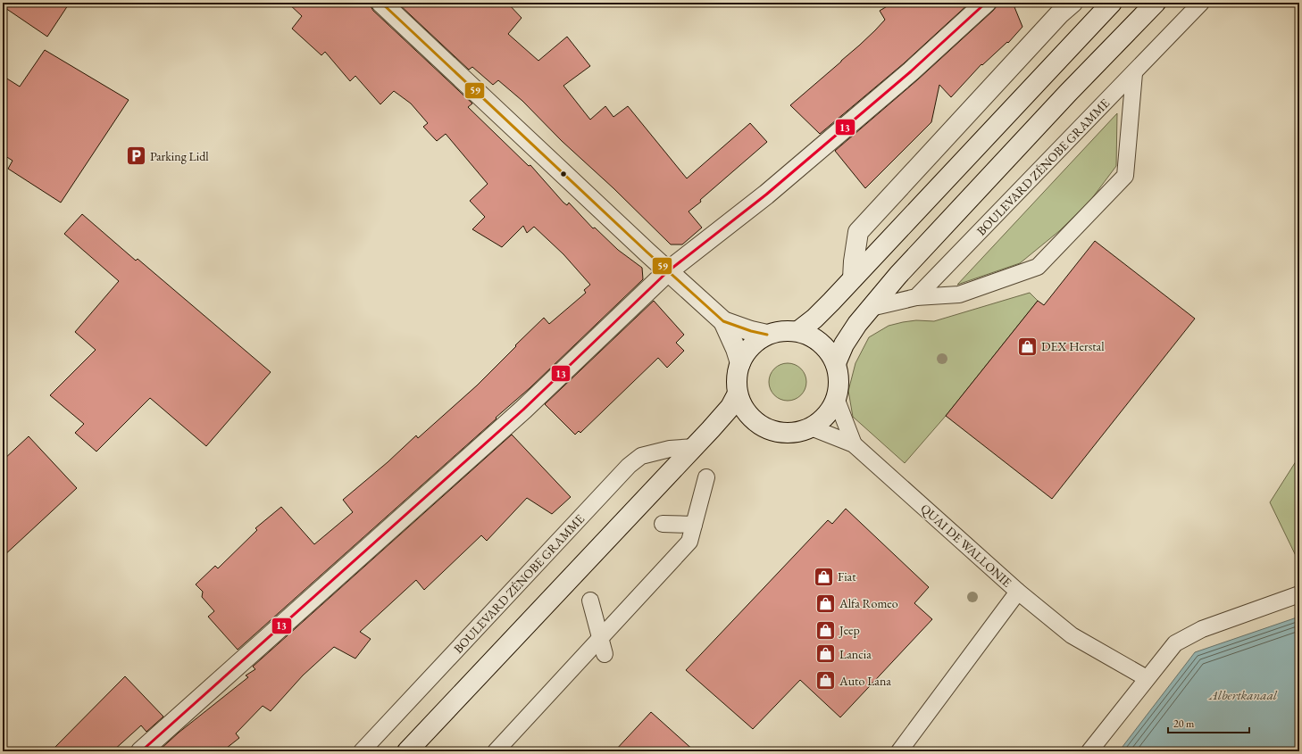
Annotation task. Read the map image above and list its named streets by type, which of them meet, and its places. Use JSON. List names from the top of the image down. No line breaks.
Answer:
{"streets":{"lane":["BOULEVARD ZÉNOBE GRAMME","QUAI DE WALLONIE"]},"water":["Albertkanaal"],"places":{"parking":["Parking Lidl"],"shop":["DEX Herstal","Fiat","Alfa Romeo","Jeep","Lancia","Auto Lana"]},"lines":["transit line 59","transit line 13"],"scale_bar":"20 m"}
